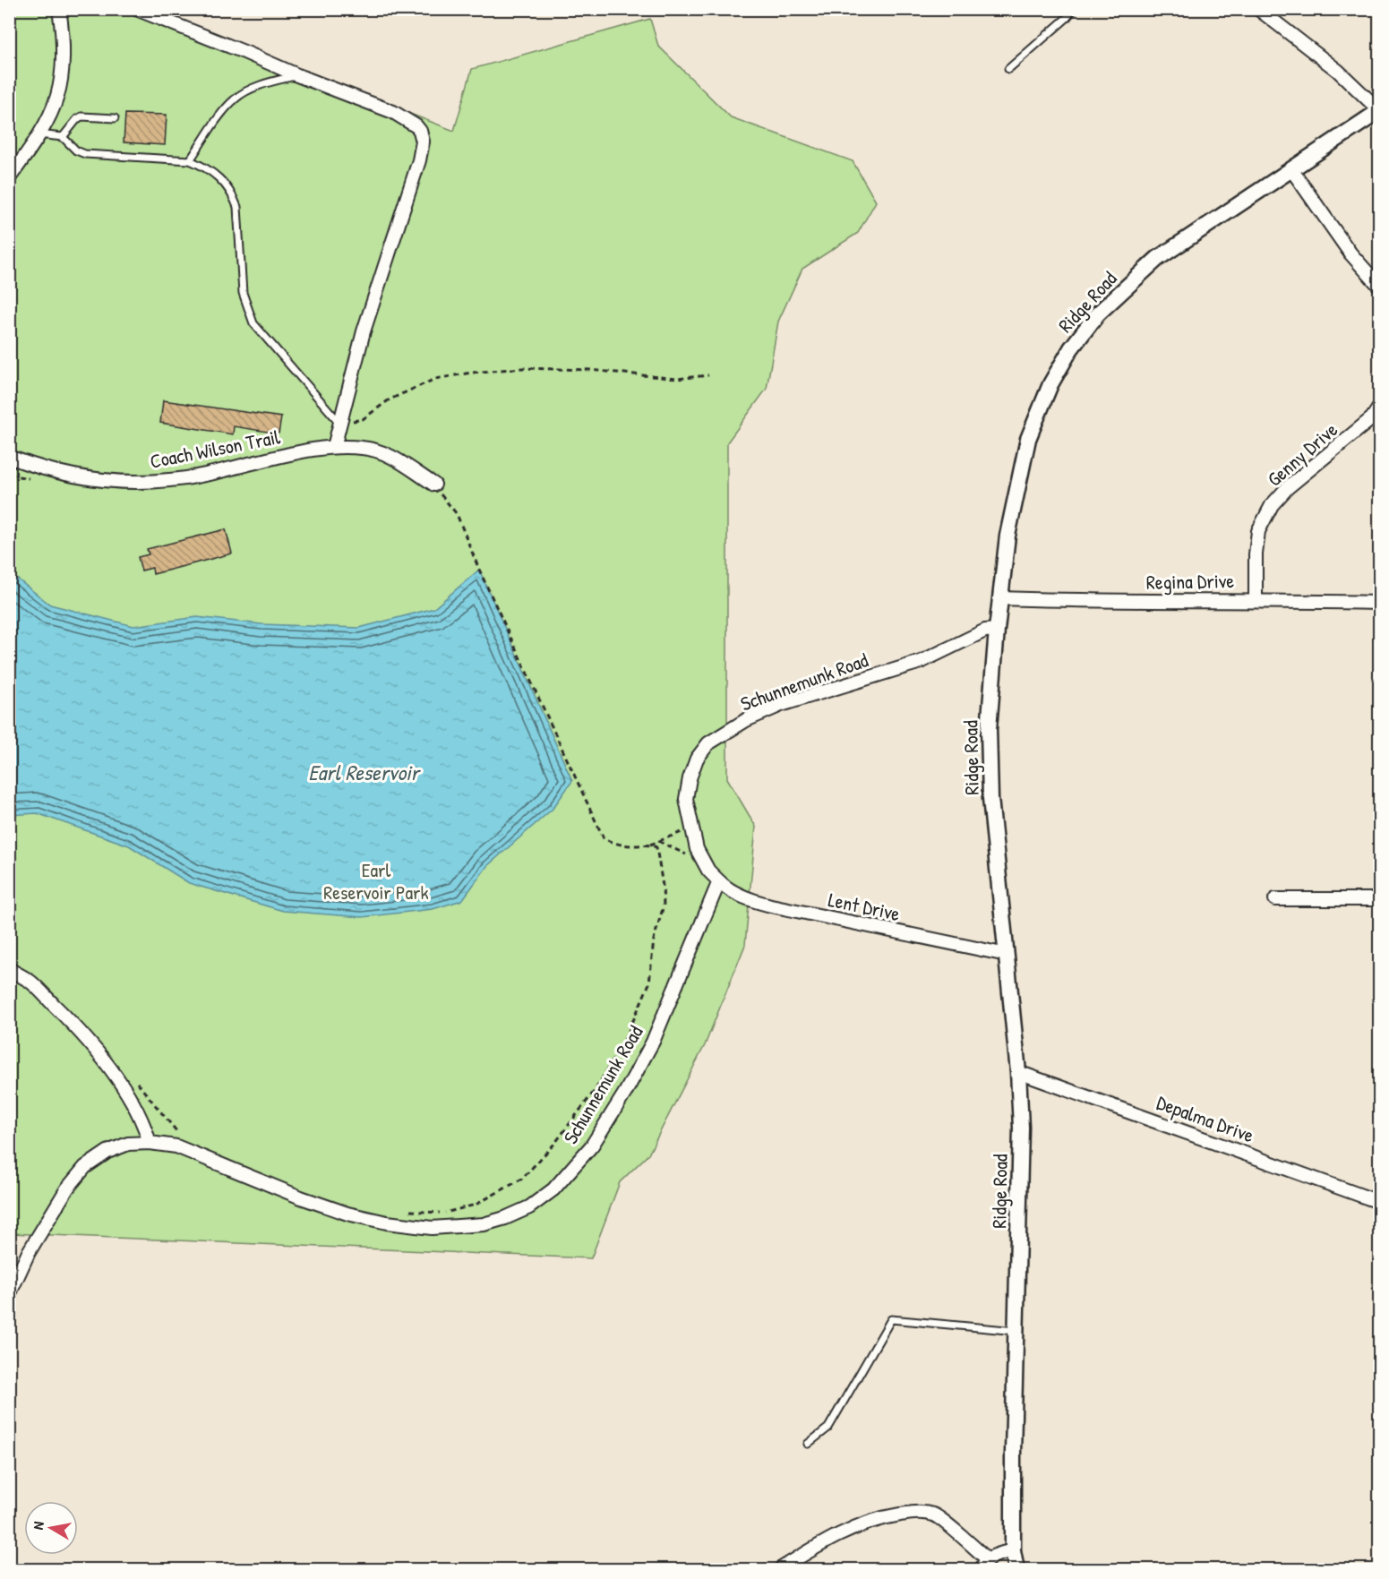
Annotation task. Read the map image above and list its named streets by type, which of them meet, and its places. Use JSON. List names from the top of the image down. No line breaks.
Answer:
{"streets":{"street":["Ridge Road","Coach Wilson Trail","Genny Drive","Regina Drive","Schunnemunk Road","Lent Drive","Depalma Drive"]},"crossings":[["Ridge Road","Regina Drive"],["Ridge Road","Schunnemunk Road"],["Ridge Road","Lent Drive"],["Ridge Road","Depalma Drive"],["Genny Drive","Regina Drive"],["Schunnemunk Road","Lent Drive"]],"water":["Earl Reservoir"],"parks":["Earl Reservoir Park"],"north":"left"}
